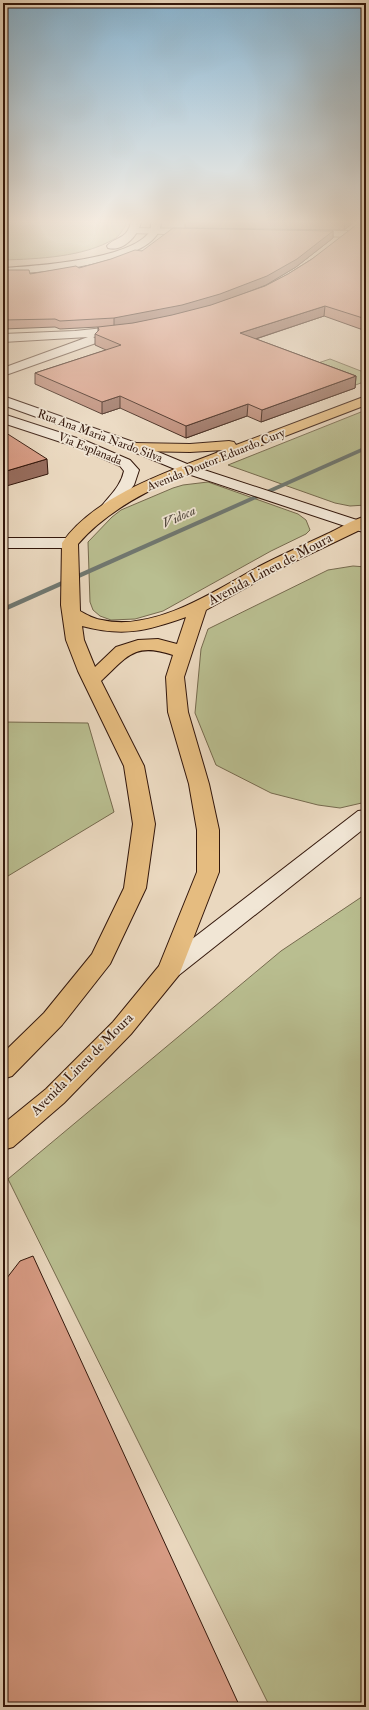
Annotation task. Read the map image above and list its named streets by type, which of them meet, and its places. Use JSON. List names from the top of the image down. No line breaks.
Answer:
{"streets":{"main road":["Avenida Doutor Eduardo Cury","Avenida Lineu de Moura"],"street":["Rua Ana Maria Nardo Silva","Via Esplanada"]},"crossings":[["Rua Ana Maria Nardo Silva","Avenida Doutor Eduardo Cury"],["Rua Ana Maria Nardo Silva","Avenida Lineu de Moura"],["Via Esplanada","Avenida Doutor Eduardo Cury"]],"water":["Vidoca"]}
